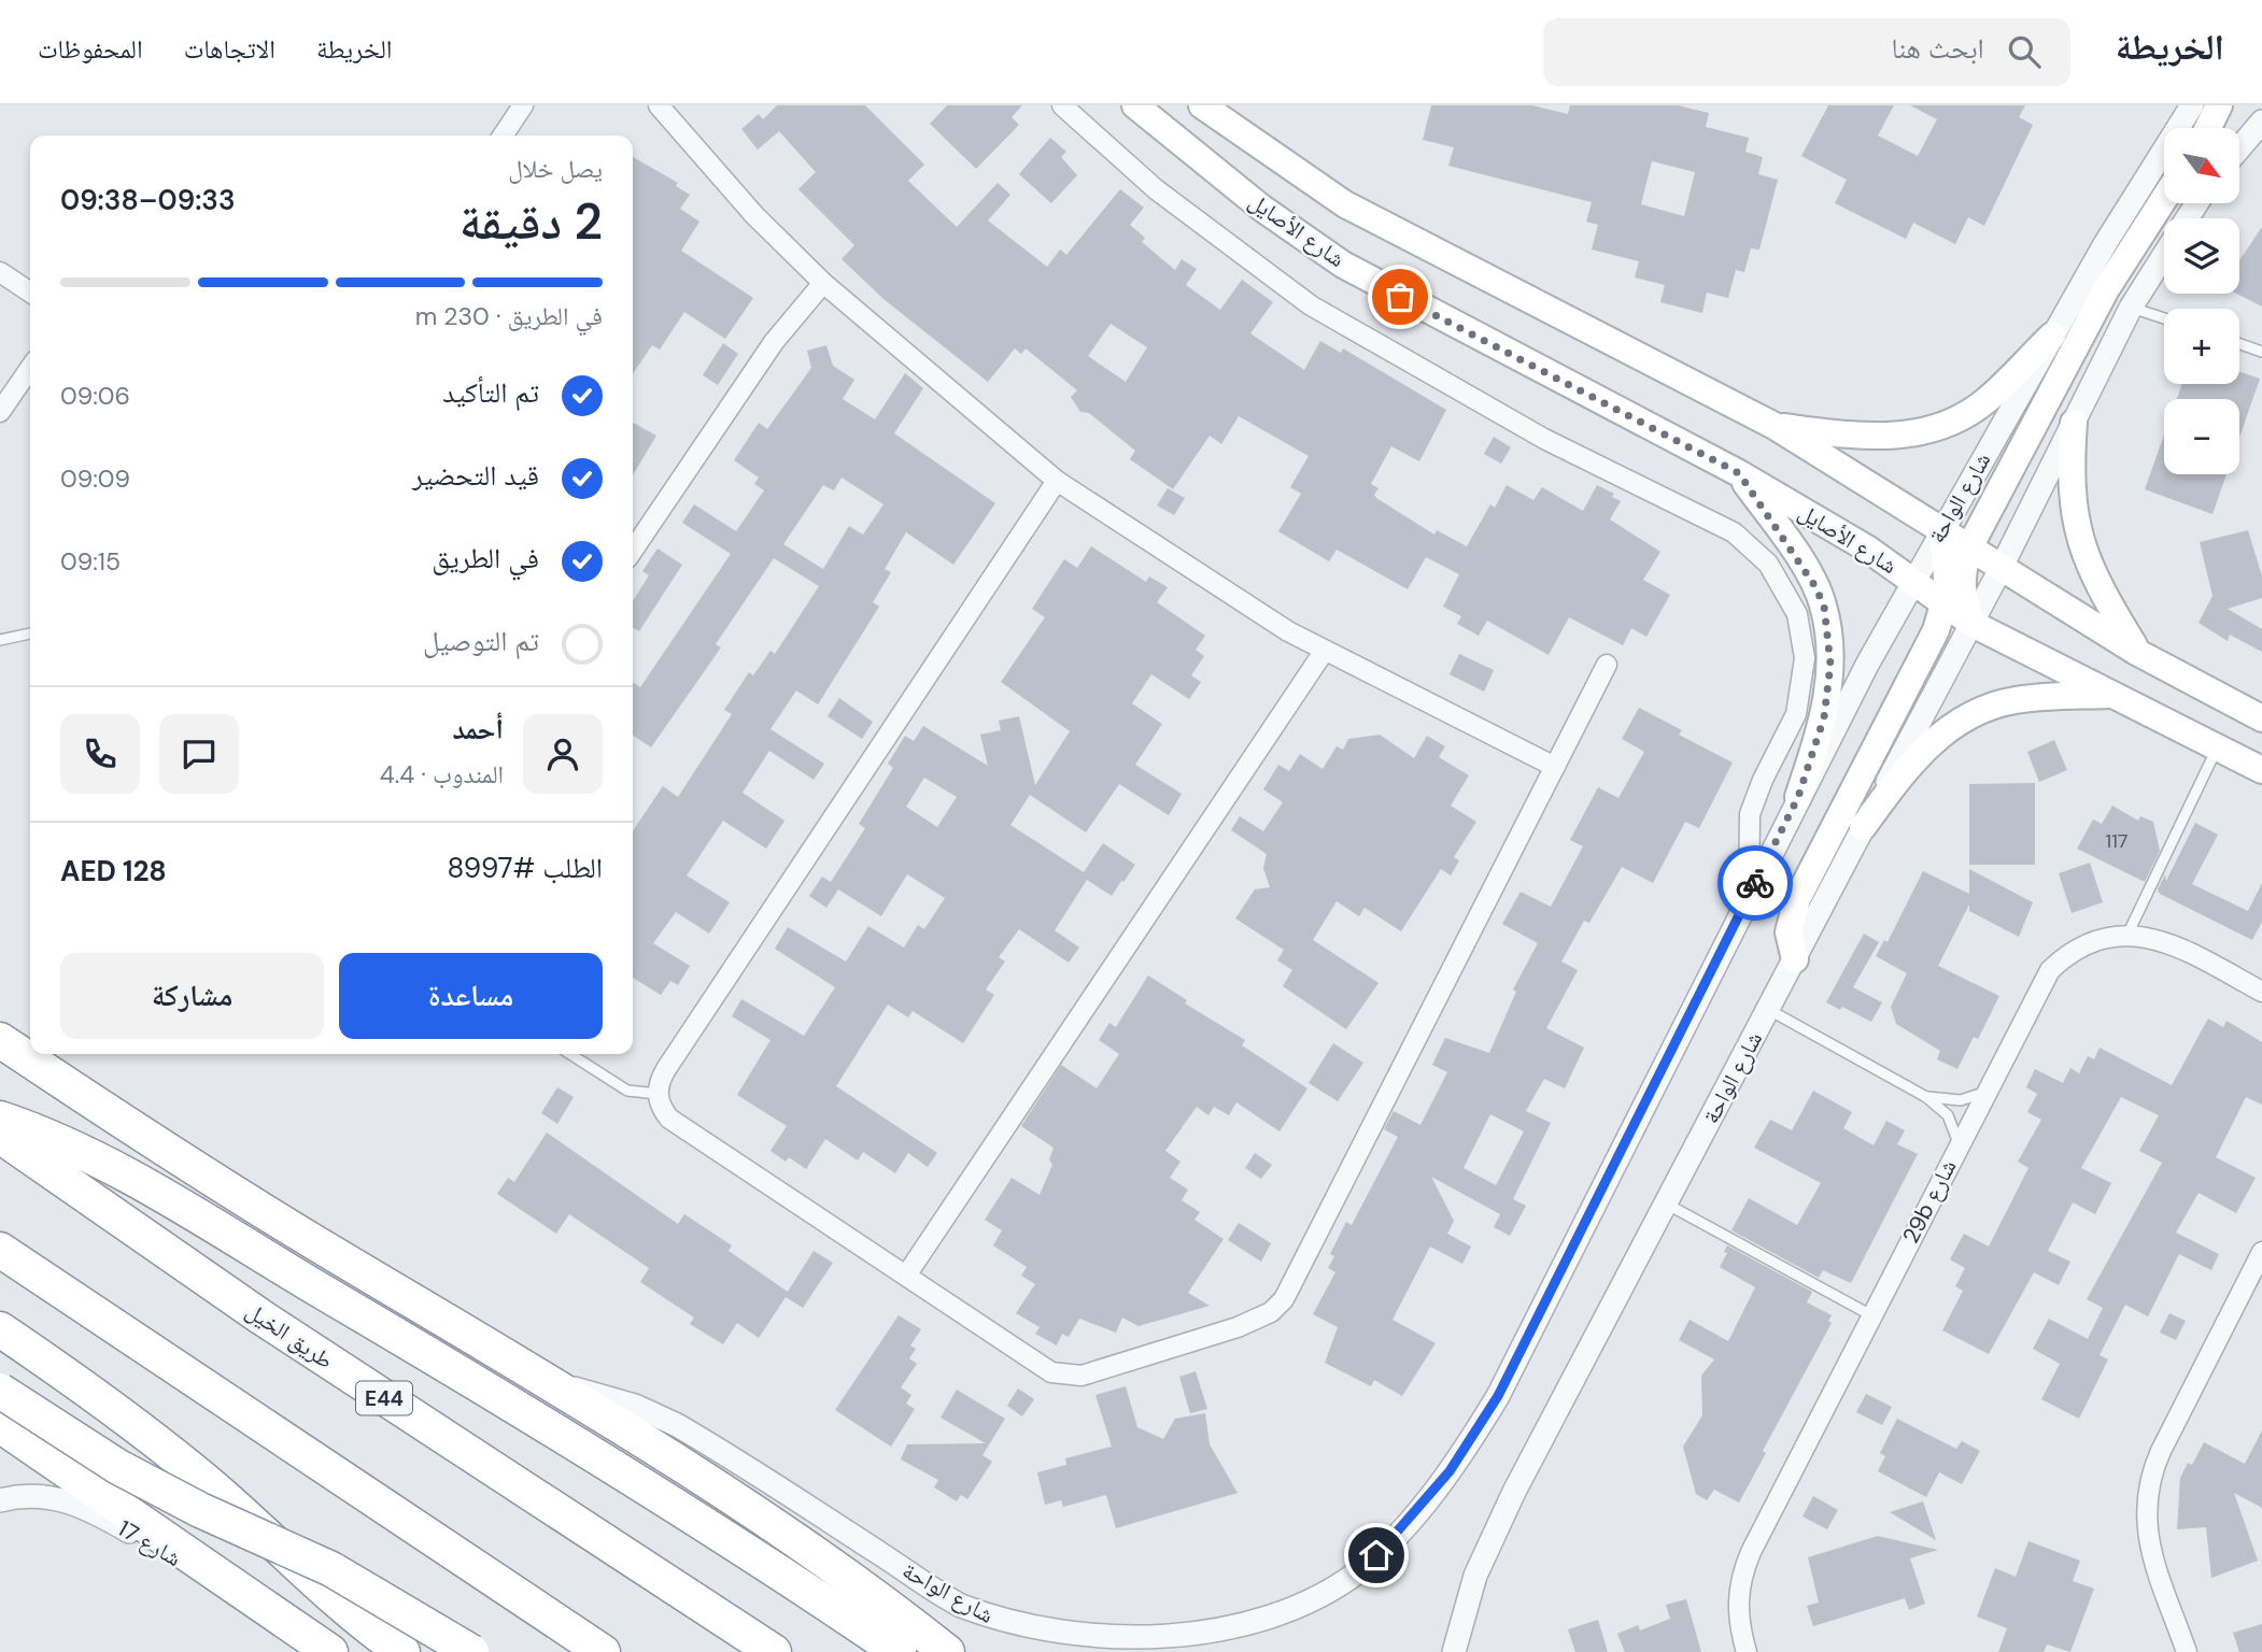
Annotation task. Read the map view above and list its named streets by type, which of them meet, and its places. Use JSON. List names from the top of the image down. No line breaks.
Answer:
{"streets":{"highway":["طريق الخيل","E44"],"main road":["شارع الأصايل"],"street":["شارع الواحة","29b شارع","17 شارع"]},"crossings":[["شارع الأصايل","شارع الواحة"]],"house_numbers":["117"],"north":"bottom right","page":{"header":"الخريطة","search":"ابحث هنا","nav":["الخريطة","الاتجاهات","المحفوظات"],"map_buttons":["+","−"],"heading":["2 دقيقة","يصل خلال","09:33–09:38"],"panel":["أحمد","المندوب · 4.4","الطلب #8997","AED 128"],"bar":"في الطريق · 230 m","list":[["تم التأكيد","09:06"],["قيد التحضير","09:09"],["في الطريق","09:15"],"تم التوصيل"],"buttons":["مساعدة","مشاركة"]}}
